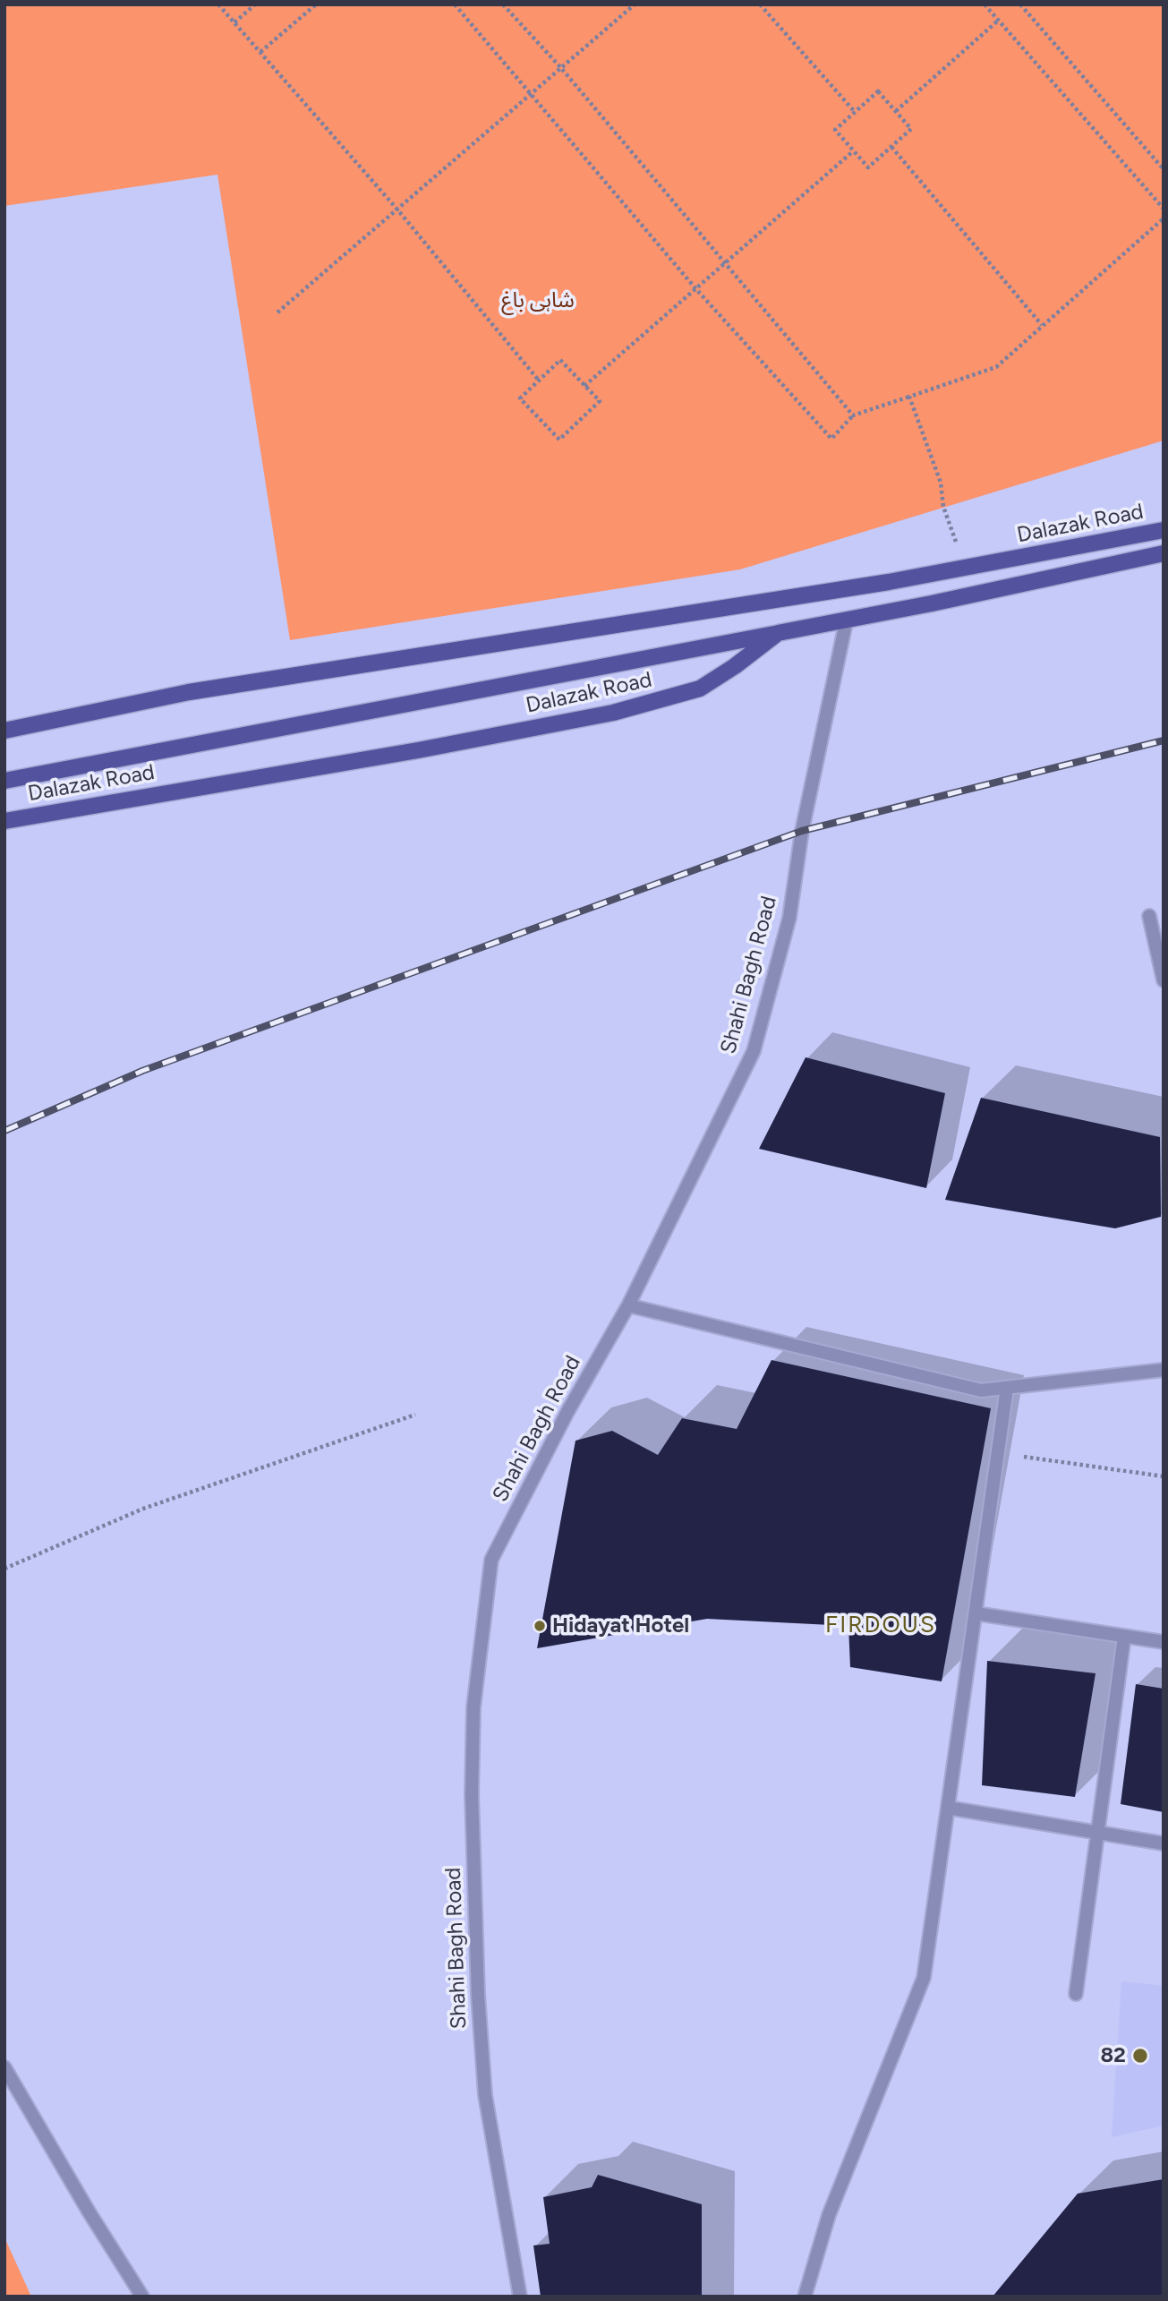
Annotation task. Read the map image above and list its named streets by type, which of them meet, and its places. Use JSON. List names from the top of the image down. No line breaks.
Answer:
{"streets":{"main road":["Dalazak Road"],"street":["Shahi Bagh Road"]},"crossings":[["Dalazak Road","Shahi Bagh Road"]],"districts":["FIRDOUS"],"parks":["شاہی باغ"],"places":["Hidayat Hotel","82"]}
